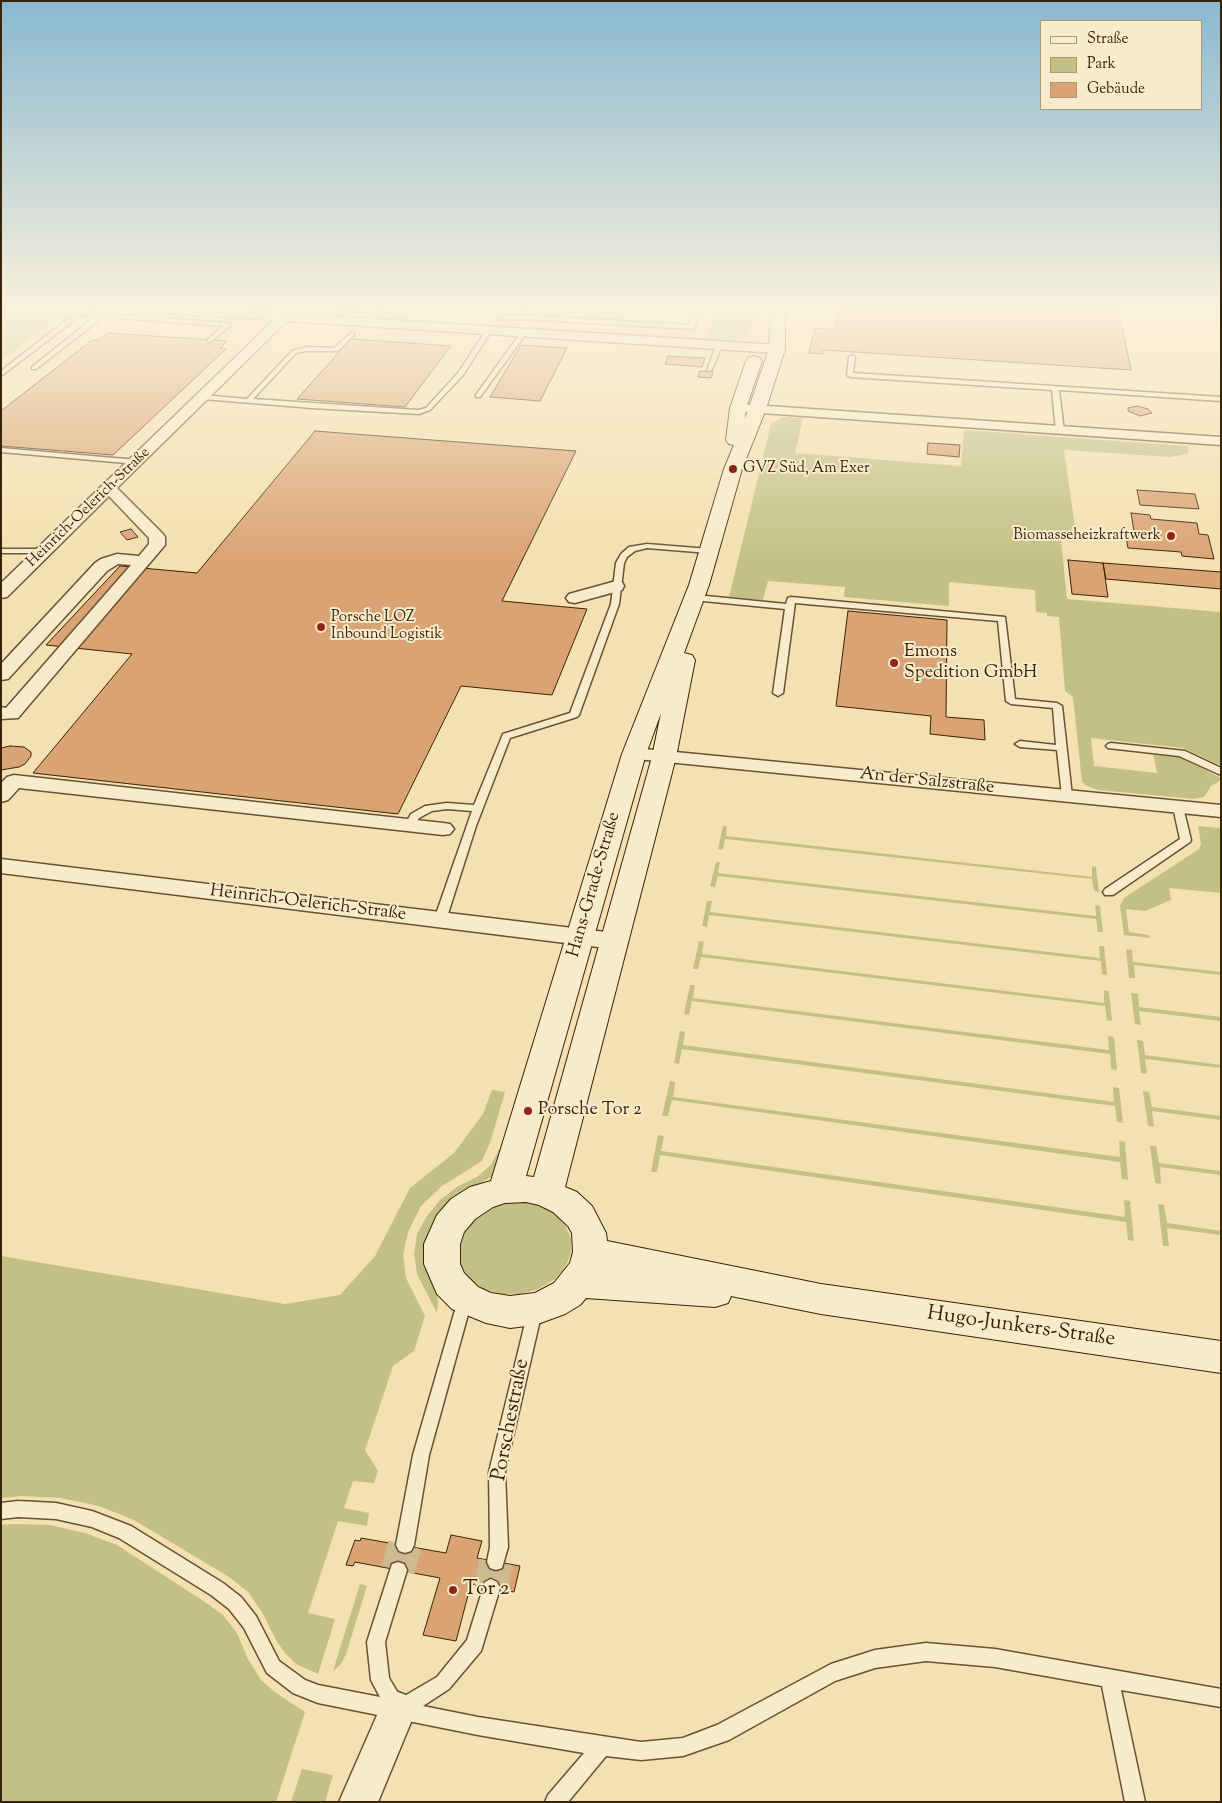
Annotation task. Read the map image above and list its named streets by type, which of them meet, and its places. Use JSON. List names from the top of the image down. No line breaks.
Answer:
{"streets":{"street":["Heinrich-Oelerich-Straße","An der Salzstraße","Hans-Grade-Straße","Hugo-Junkers-Straße"],"lane":["Porschestraße"]},"crossings":[["Heinrich-Oelerich-Straße","Hans-Grade-Straße"],["An der Salzstraße","Hans-Grade-Straße"],["Hans-Grade-Straße","Hugo-Junkers-Straße"],["Hans-Grade-Straße","Porschestraße"],["Hugo-Junkers-Straße","Porschestraße"]],"places":["GVZ Süd, Am Exer","Biomasseheizkraftwerk","Porsche LOZ Inbound Logistik","Emons Spedition GmbH","Porsche Tor 2","Tor 2"],"legend":["Straße","Park","Gebäude"]}
